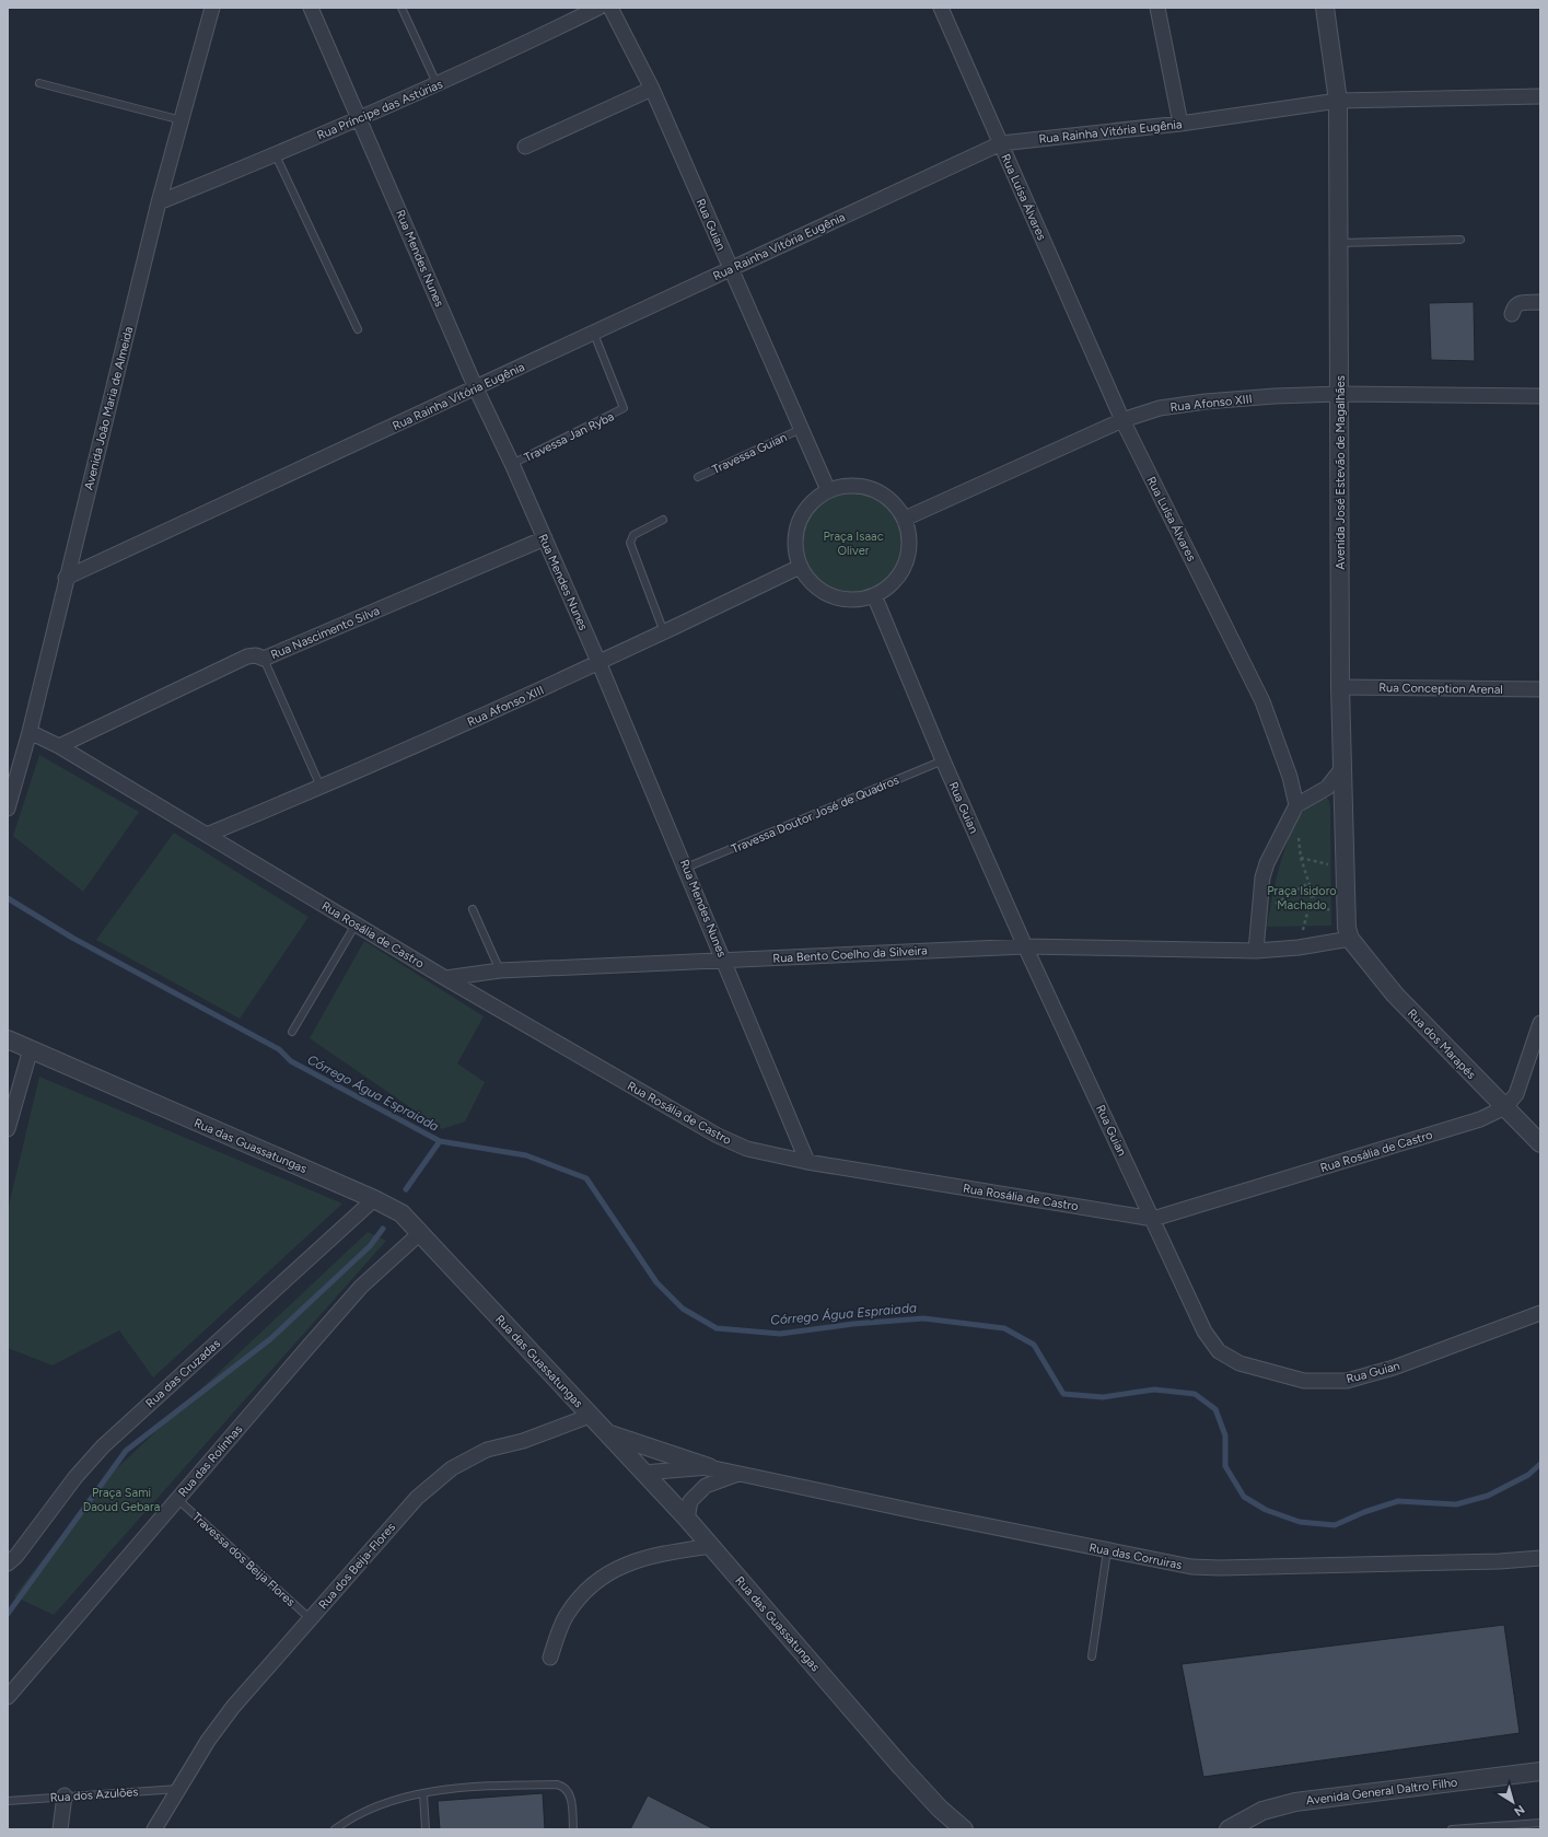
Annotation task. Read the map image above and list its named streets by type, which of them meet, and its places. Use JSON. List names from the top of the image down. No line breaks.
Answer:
{"streets":{"street":["Rua Príncipe das Astúrias","Rua Rainha Vitória Eugênia","Rua Luísa Álvares","Rua Guian","Rua Mendes Nunes","Rua Afonso XIII","Avenida João Maria de Almeida","Avenida José Estevão de Magalhães","Rua Nascimento Silva","Rua Conception Arenal","Rua Rosália de Castro","Rua Bento Coelho da Silveira","Rua dos Marapés","Rua das Guassatungas","Rua das Cruzadas","Rua das Rolinhas","Rua das Corruiras","Rua dos Beija-Flores","Avenida General Daltro Filho"],"lane":["Travessa Jan Ryba","Travessa Guian","Travessa Doutor José de Quadros","Travessa dos Beija Flores","Rua dos Azulões"]},"crossings":[["Rua Príncipe das Astúrias","Rua Mendes Nunes"],["Rua Príncipe das Astúrias","Avenida João Maria de Almeida"],["Rua Rainha Vitória Eugênia","Rua Luísa Álvares"],["Rua Rainha Vitória Eugênia","Rua Guian"],["Rua Rainha Vitória Eugênia","Rua Mendes Nunes"],["Rua Rainha Vitória Eugênia","Avenida João Maria de Almeida"],["Rua Rainha Vitória Eugênia","Travessa Jan Ryba"],["Rua Rainha Vitória Eugênia","Avenida José Estevão de Magalhães"],["Rua Luísa Álvares","Rua Afonso XIII"],["Rua Guian","Rua Afonso XIII"],["Rua Guian","Travessa Guian"],["Rua Guian","Travessa Doutor José de Quadros"],["Rua Guian","Rua Rosália de Castro"],["Rua Guian","Rua Bento Coelho da Silveira"],["Rua Mendes Nunes","Rua Afonso XIII"],["Rua Mendes Nunes","Travessa Jan Ryba"],["Rua Mendes Nunes","Rua Nascimento Silva"],["Rua Mendes Nunes","Travessa Doutor José de Quadros"],["Rua Mendes Nunes","Rua Rosália de Castro"],["Rua Mendes Nunes","Rua Bento Coelho da Silveira"],["Rua Afonso XIII","Avenida José Estevão de Magalhães"],["Rua Afonso XIII","Rua Rosália de Castro"],["Avenida João Maria de Almeida","Rua Rosália de Castro"],["Avenida José Estevão de Magalhães","Rua Conception Arenal"],["Avenida José Estevão de Magalhães","Rua dos Marapés"],["Rua Nascimento Silva","Rua Rosália de Castro"],["Rua Rosália de Castro","Rua Bento Coelho da Silveira"],["Rua Rosália de Castro","Rua dos Marapés"],["Rua das Guassatungas","Rua das Cruzadas"],["Rua das Guassatungas","Rua das Rolinhas"],["Rua das Guassatungas","Rua das Corruiras"],["Rua das Guassatungas","Rua dos Beija-Flores"],["Rua das Rolinhas","Travessa dos Beija Flores"],["Travessa dos Beija Flores","Rua dos Beija-Flores"],["Rua dos Beija-Flores","Rua dos Azulões"]],"water":["Córrego Água Espraiada"],"parks":["Praça Isaac Oliver","Praça Isidoro Machado","Praça Sami Daoud Gebara"],"north":"bottom right"}
